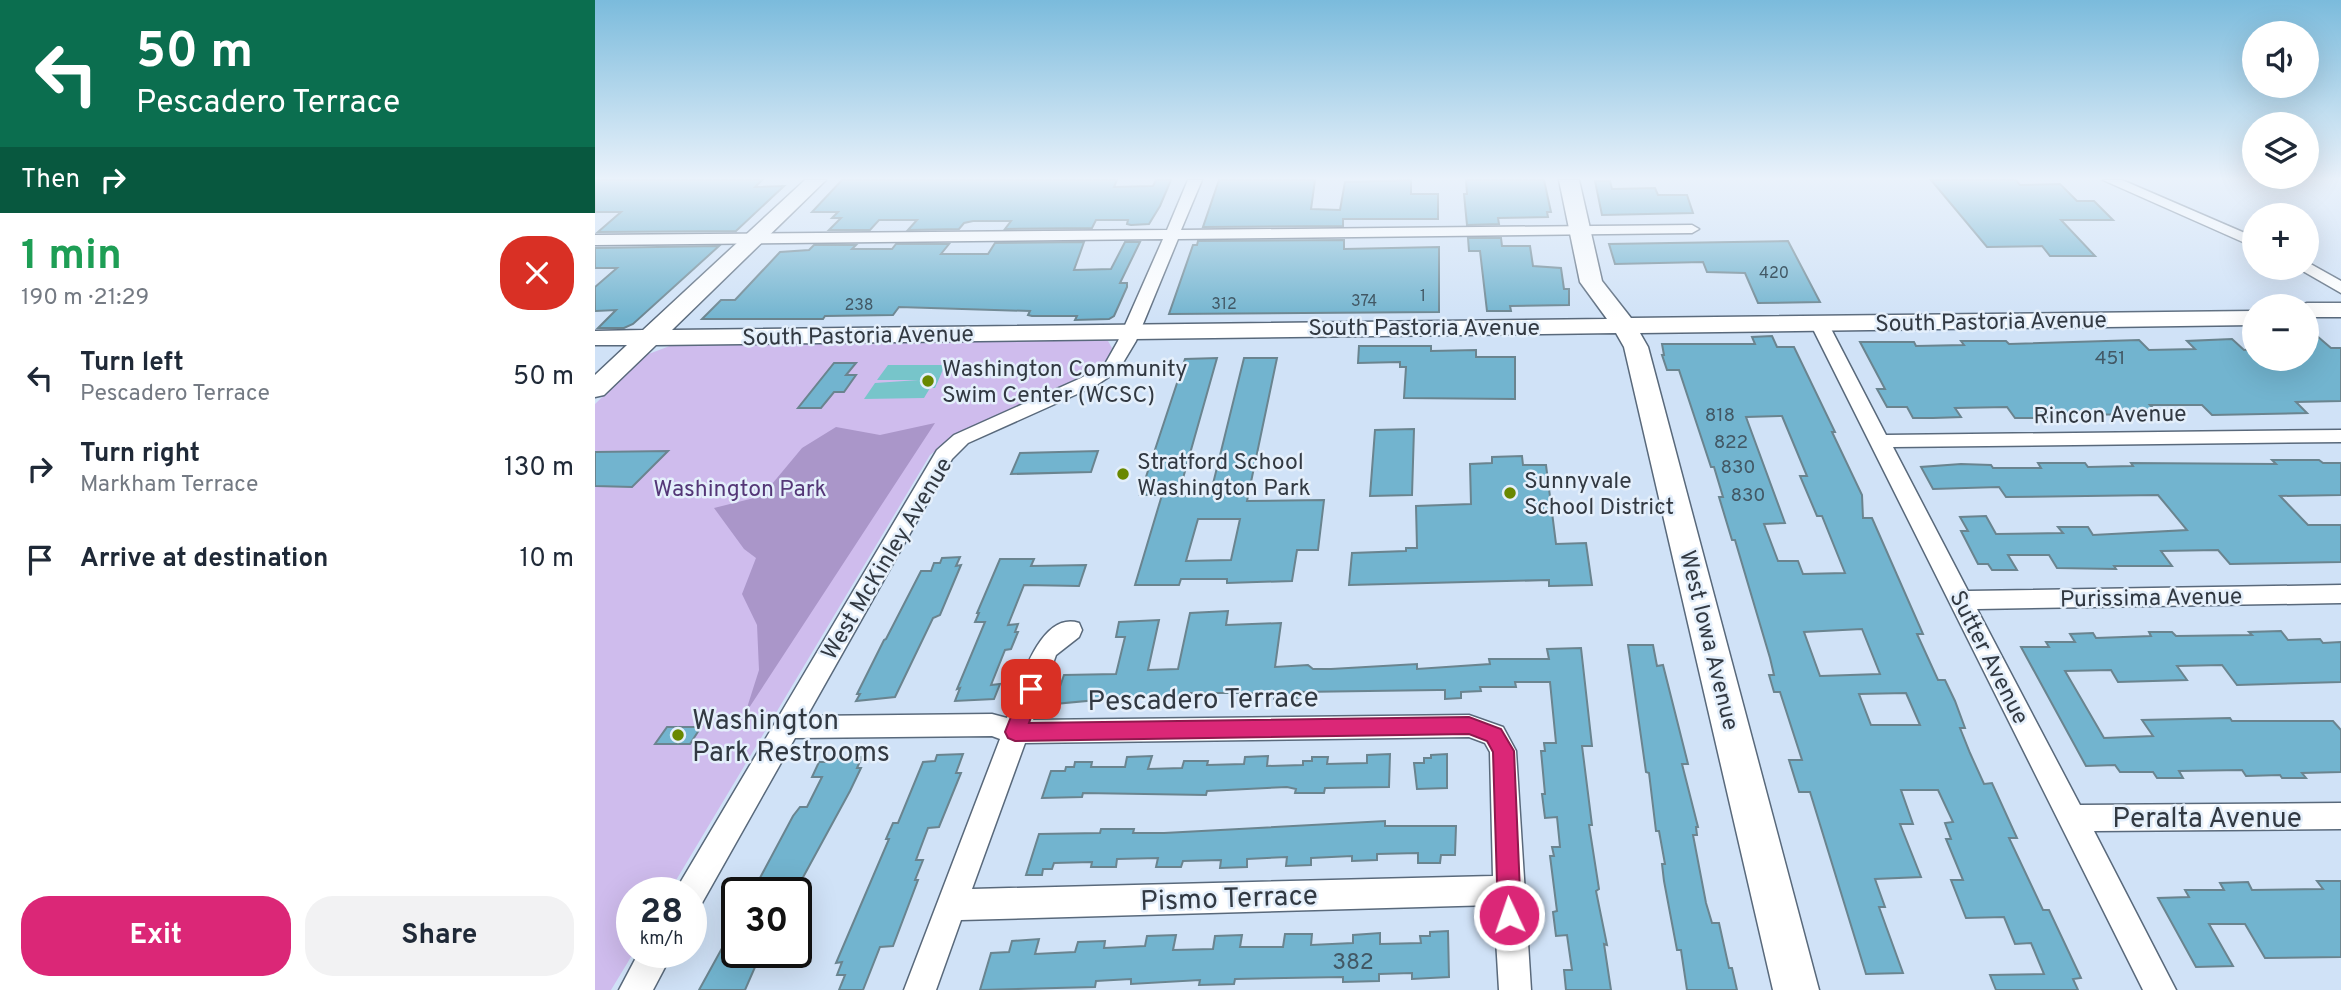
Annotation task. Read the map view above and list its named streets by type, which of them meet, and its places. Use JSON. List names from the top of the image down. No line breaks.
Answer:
{"streets":{"street":["South Pastoria Avenue","Rincon Avenue","West McKinley Avenue","Purissima Avenue","West Iowa Avenue","Sutter Avenue","Pescadero Terrace","Peralta Avenue","Pismo Terrace"]},"crossings":[["South Pastoria Avenue","West McKinley Avenue"],["South Pastoria Avenue","West Iowa Avenue"],["South Pastoria Avenue","Sutter Avenue"],["Rincon Avenue","Sutter Avenue"],["West McKinley Avenue","Pescadero Terrace"],["Purissima Avenue","Sutter Avenue"],["Sutter Avenue","Peralta Avenue"],["Pescadero Terrace","Pismo Terrace"]],"parks":["Washington Park"],"places":["Washington Community Swim Center (WCSC)","Stratford School Washington Park","Sunnyvale School District","Washington Park Restrooms"],"house_numbers":["420","1","374","312","238","451","818","822","830","830","382"],"page":{"turn":["50 m","Pescadero Terrace"],"map_buttons":["+","−"],"then":"Then","heading":["1 min","190 m · 21:29"],"list":[{"name":"Turn left","note":"Pescadero Terrace","value":"50 m"},{"name":"Turn right","note":"Markham Terrace","value":"130 m"},{"name":"Arrive at destination","value":"10 m"}],"speed":"28 km/h","limit":"30","buttons":["Exit","Share"]}}
